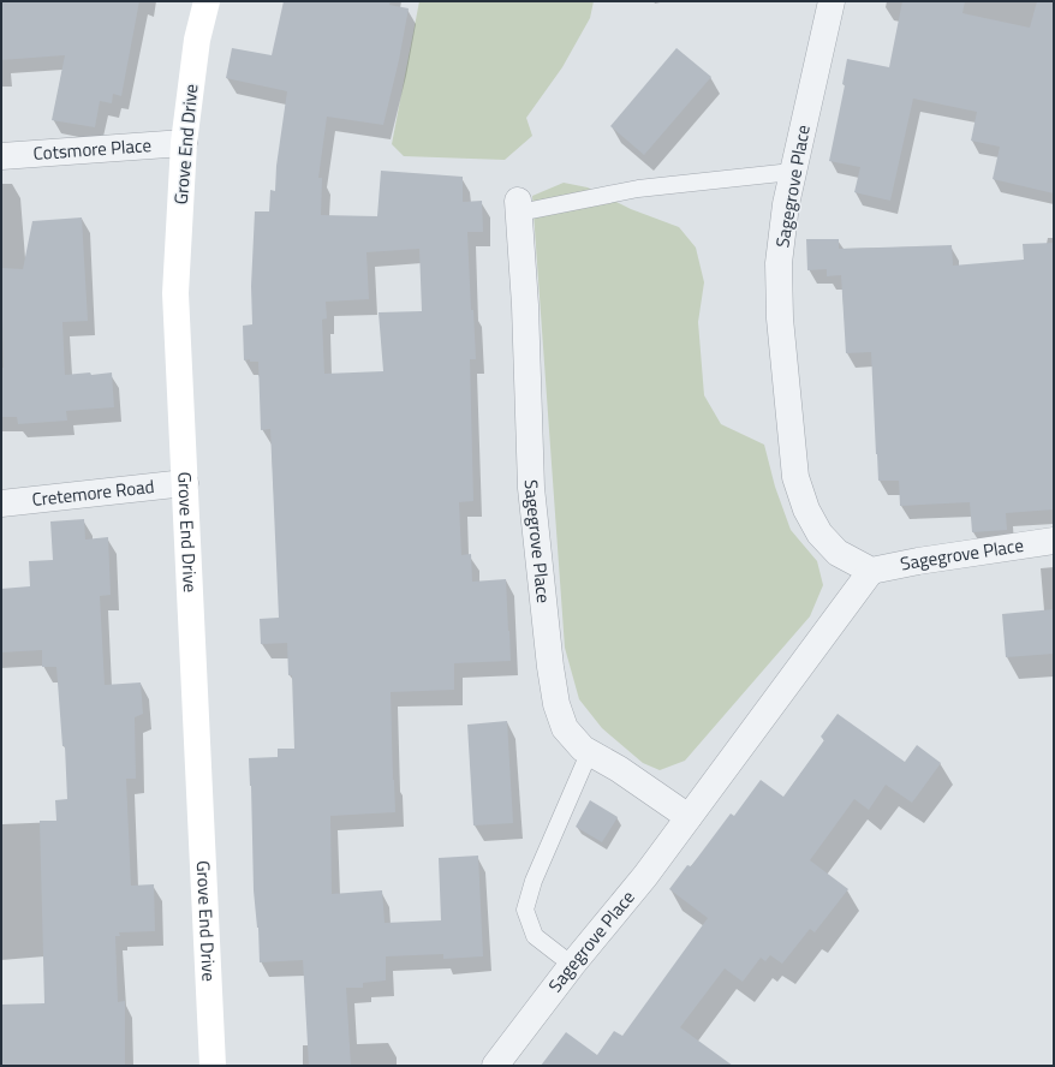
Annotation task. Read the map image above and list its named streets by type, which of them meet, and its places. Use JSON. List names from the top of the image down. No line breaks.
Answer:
{"streets":{"street":["Grove End Drive","Cotsmore Place","Sagegrove Place","Cretemore Road"]},"crossings":[["Grove End Drive","Cotsmore Place"],["Grove End Drive","Cretemore Road"]]}
